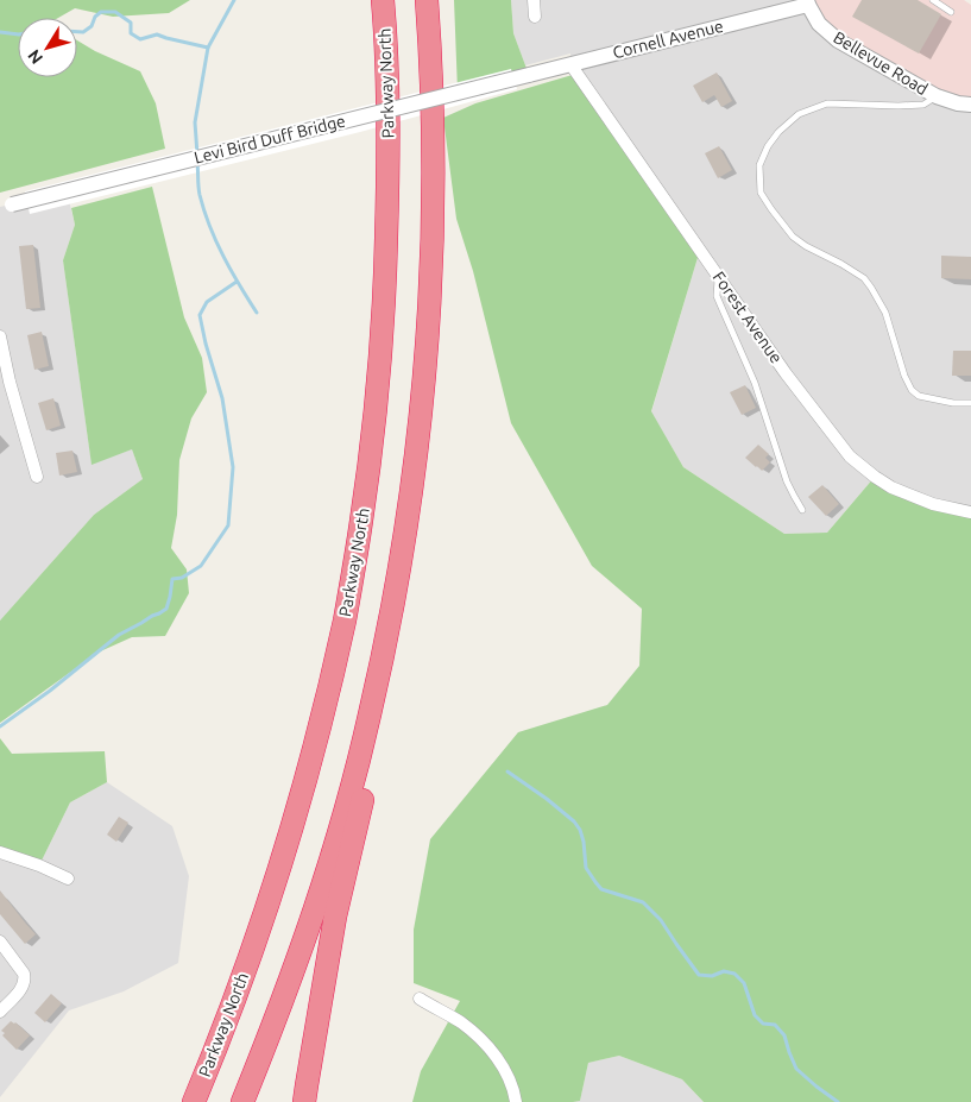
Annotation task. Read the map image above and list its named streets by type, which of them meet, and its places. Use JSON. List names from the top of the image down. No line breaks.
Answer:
{"streets":{"highway":["Parkway North"],"street":["Cornell Avenue","Bellevue Road","Levi Bird Duff Bridge","Forest Avenue"]},"crossings":[["Cornell Avenue","Bellevue Road"],["Cornell Avenue","Levi Bird Duff Bridge"],["Cornell Avenue","Forest Avenue"]],"north":"bottom left"}
